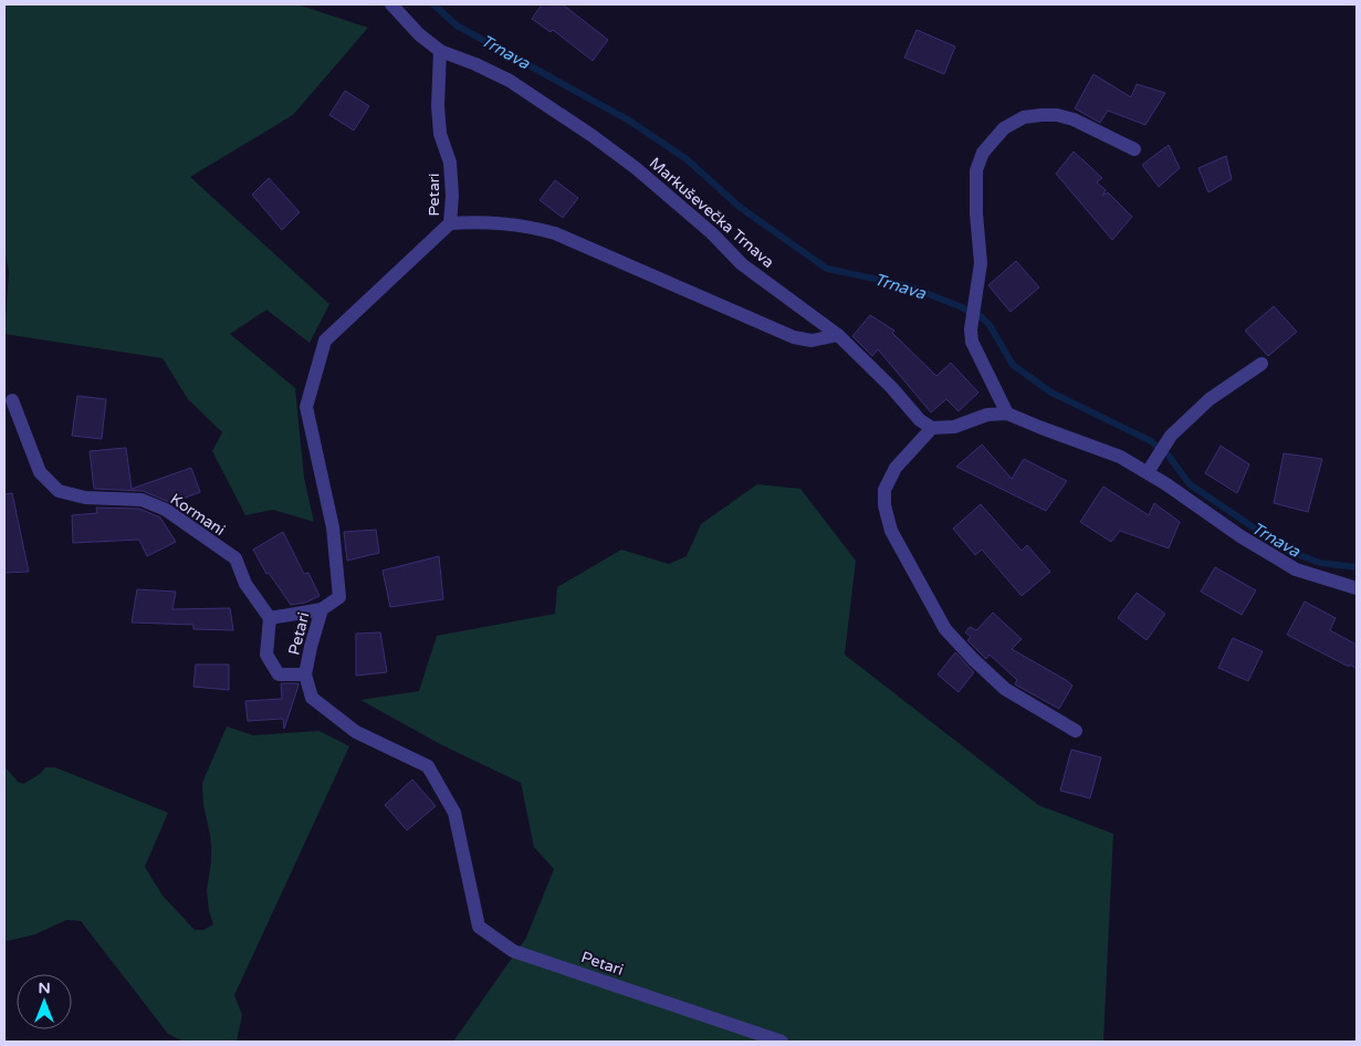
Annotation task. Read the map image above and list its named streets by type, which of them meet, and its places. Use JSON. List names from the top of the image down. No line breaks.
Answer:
{"streets":{"street":["Petari","Markuševečka Trnava","Kormani"]},"crossings":[["Petari","Markuševečka Trnava"]],"water":["Trnava"],"north":"top"}
